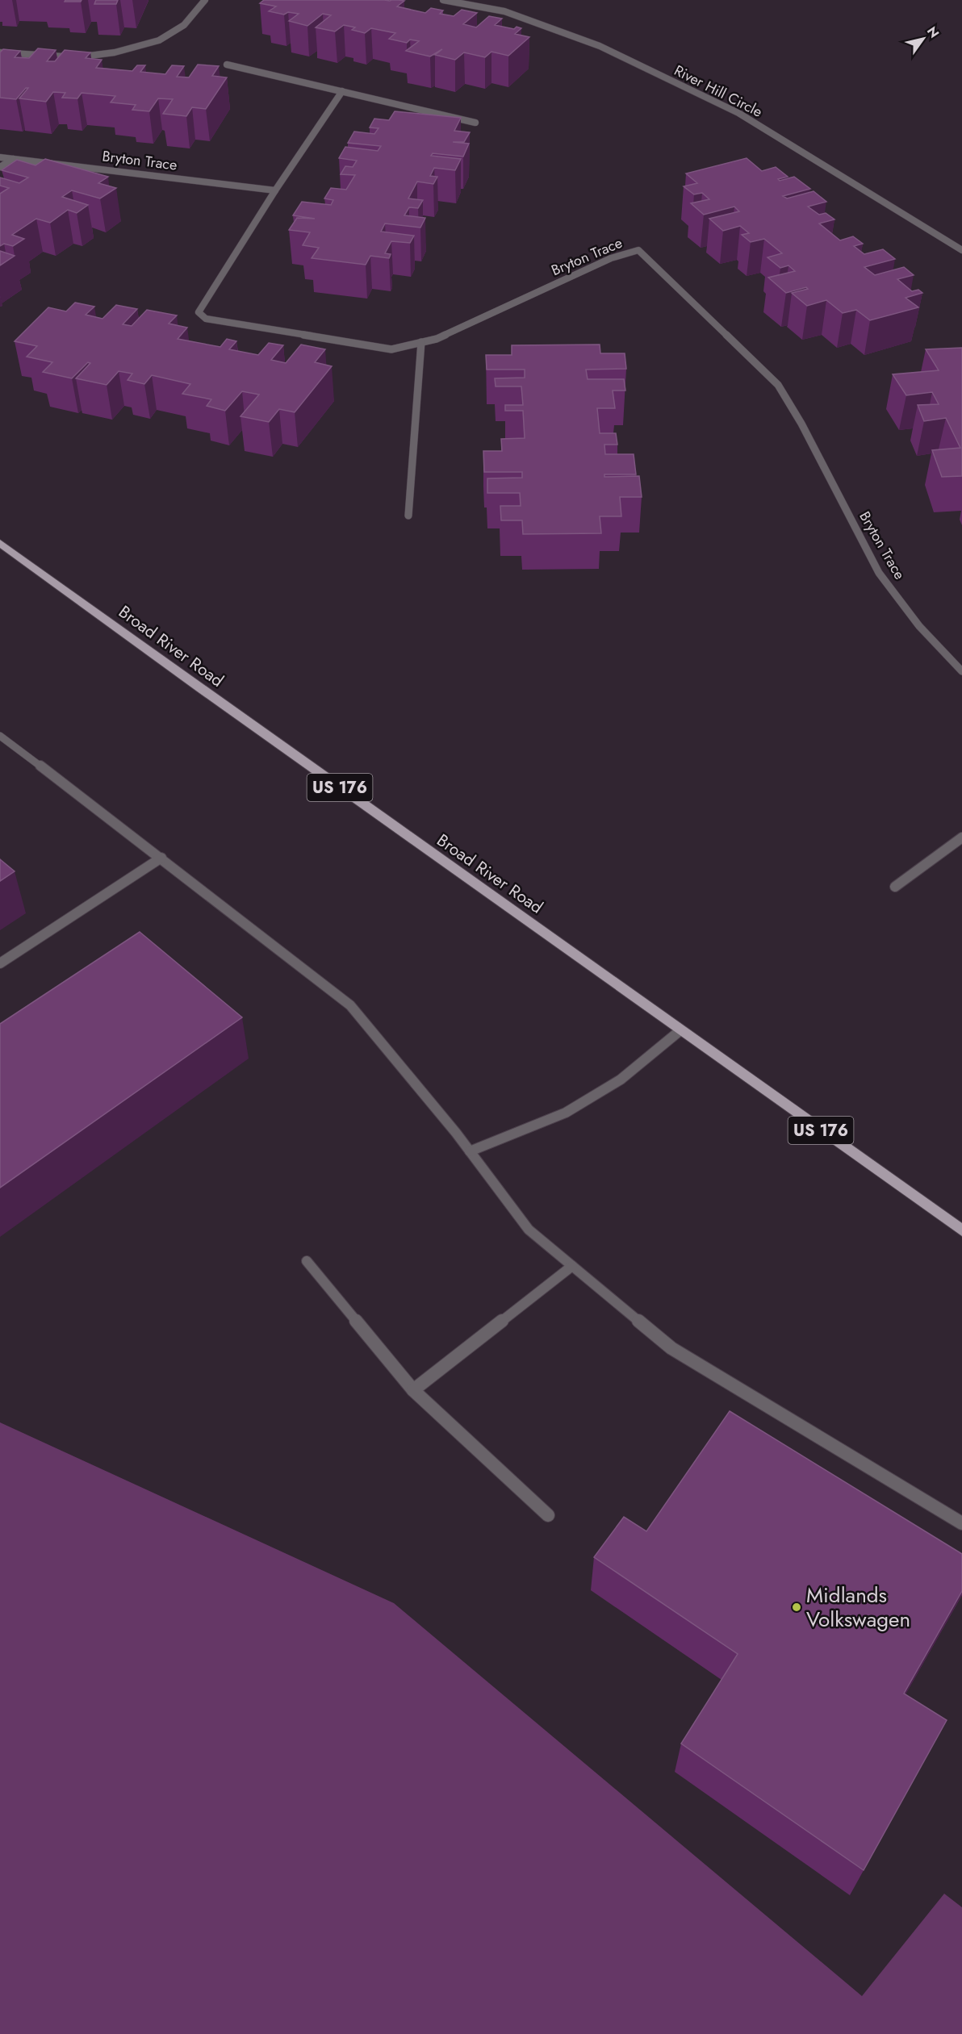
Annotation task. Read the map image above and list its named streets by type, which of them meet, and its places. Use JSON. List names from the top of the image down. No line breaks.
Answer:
{"streets":{"main road":["Broad River Road","US 176"],"street":["River Hill Circle","Bryton Trace"]},"places":["Midlands Volkswagen"],"north":"top right"}
